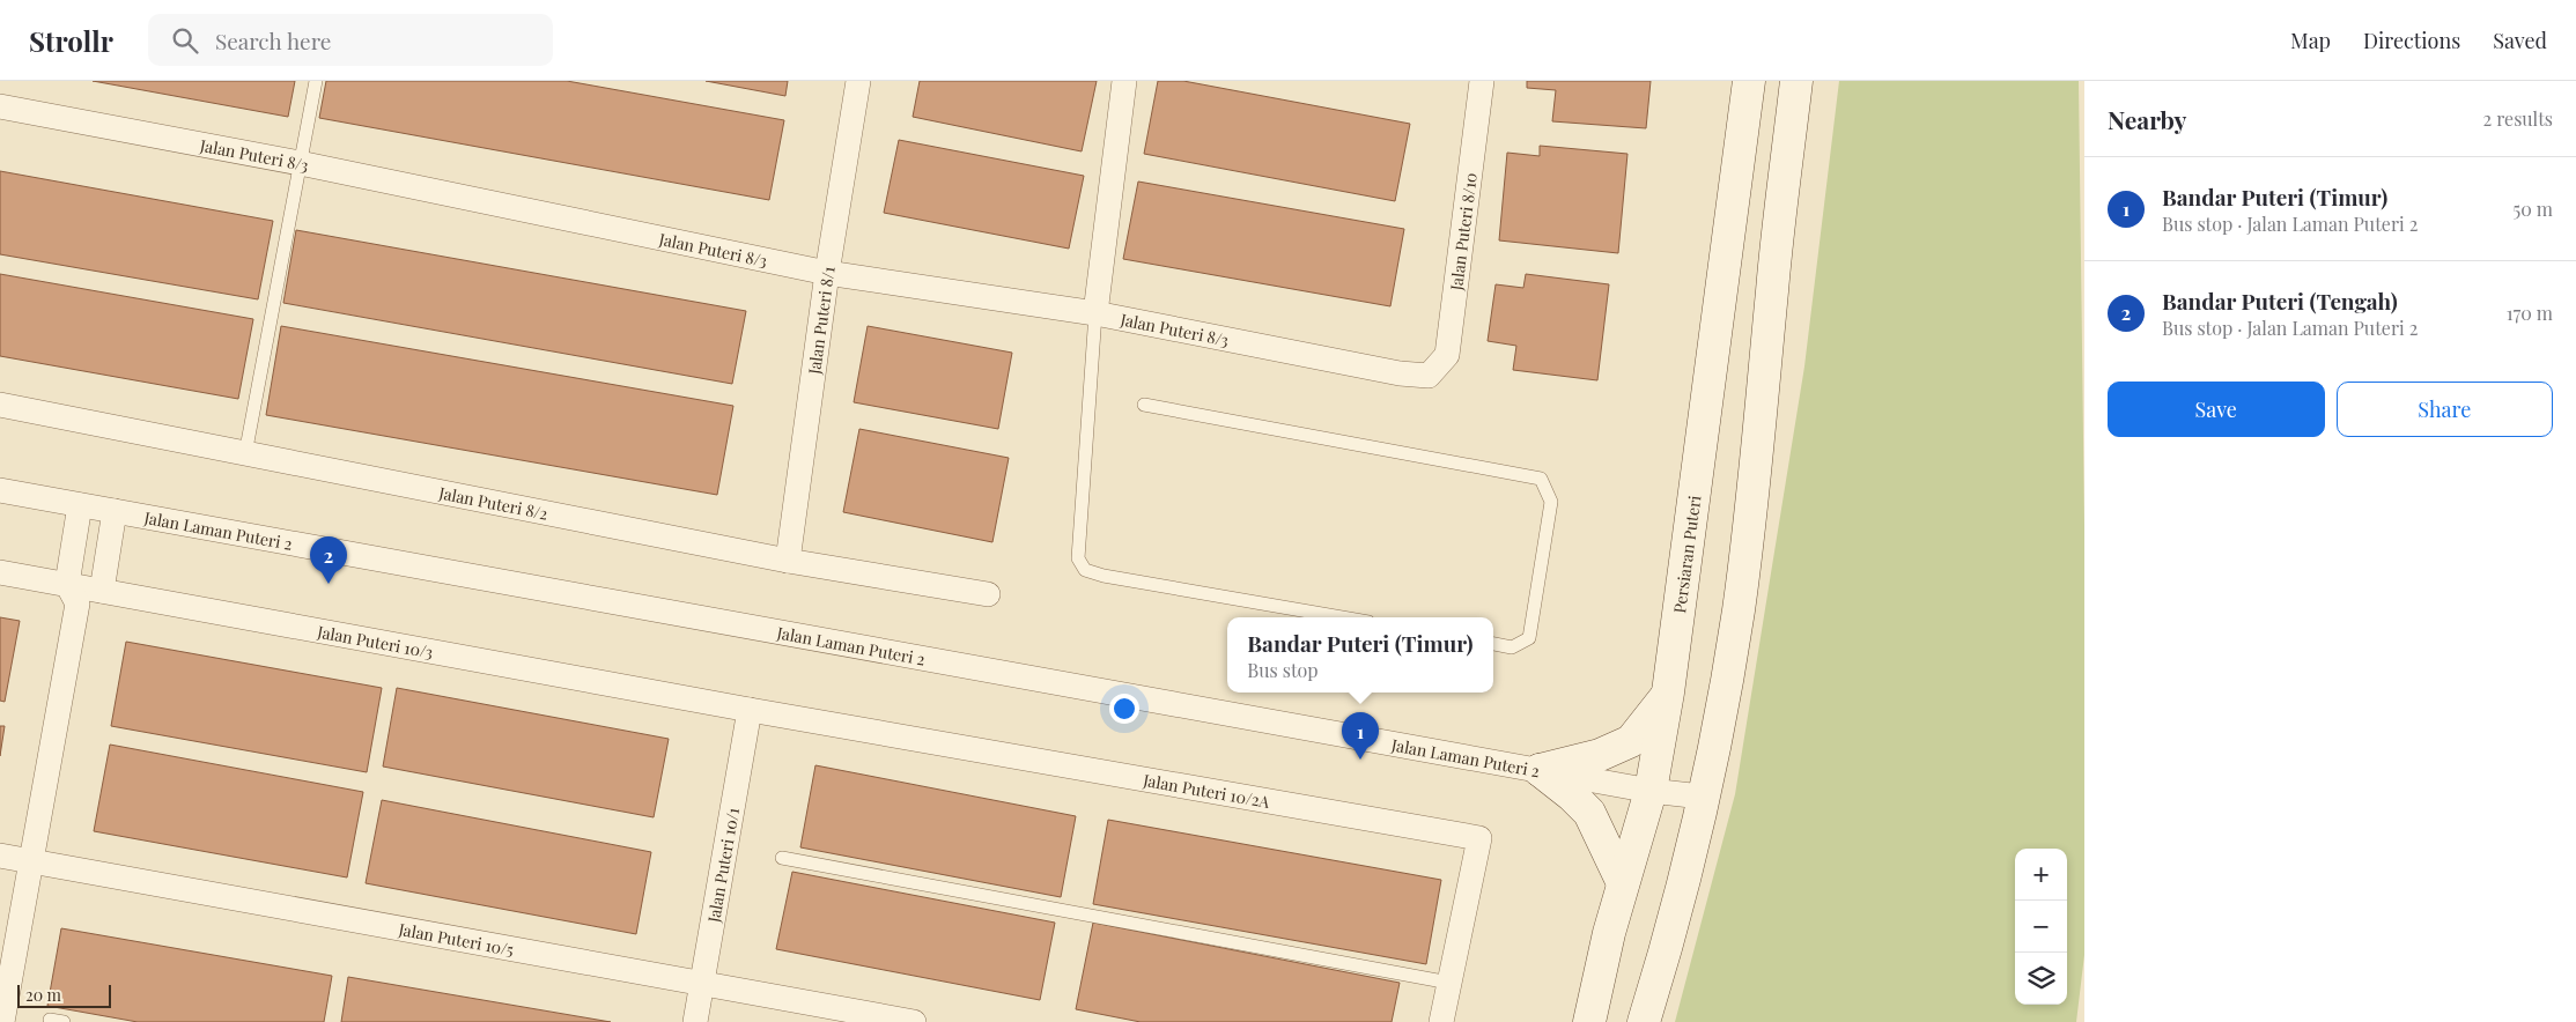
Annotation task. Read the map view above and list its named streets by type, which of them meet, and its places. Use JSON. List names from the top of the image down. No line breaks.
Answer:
{"streets":{"main road":["Persiaran Puteri"],"street":["Jalan Puteri 8/3","Jalan Puteri 8/10","Jalan Puteri 8/1","Jalan Puteri 8/2","Jalan Laman Puteri 2","Jalan Puteri 10/3","Jalan Puteri 10/2A","Jalan Puteri 10/1","Jalan Puteri 10/5"]},"crossings":[["Jalan Puteri 8/3","Jalan Puteri 8/10"],["Jalan Puteri 8/3","Jalan Puteri 8/1"],["Jalan Puteri 8/1","Jalan Puteri 8/2"],["Jalan Laman Puteri 2","Persiaran Puteri"],["Jalan Puteri 10/3","Jalan Puteri 10/2A"],["Jalan Puteri 10/3","Jalan Puteri 10/1"],["Jalan Puteri 10/2A","Jalan Puteri 10/1"],["Jalan Puteri 10/1","Jalan Puteri 10/5"]],"scale_bar":"20 m","page":{"header":"Strollr","search":"Search here","nav":["Map","Directions","Saved"],"heading":["Nearby","2 results"],"list":[{"mark":"1","name":"Bandar Puteri (Timur)","note":"Bus stop · Jalan Laman Puteri 2","value":"50 m"},{"mark":"2","name":"Bandar Puteri (Tengah)","note":"Bus stop · Jalan Laman Puteri 2","value":"170 m"}],"buttons":["Save","Share"],"pins":["2","1"],"popup":["Bandar Puteri (Timur)","Bus stop"],"map_buttons":["+","−"],"scale":"20 m"}}
